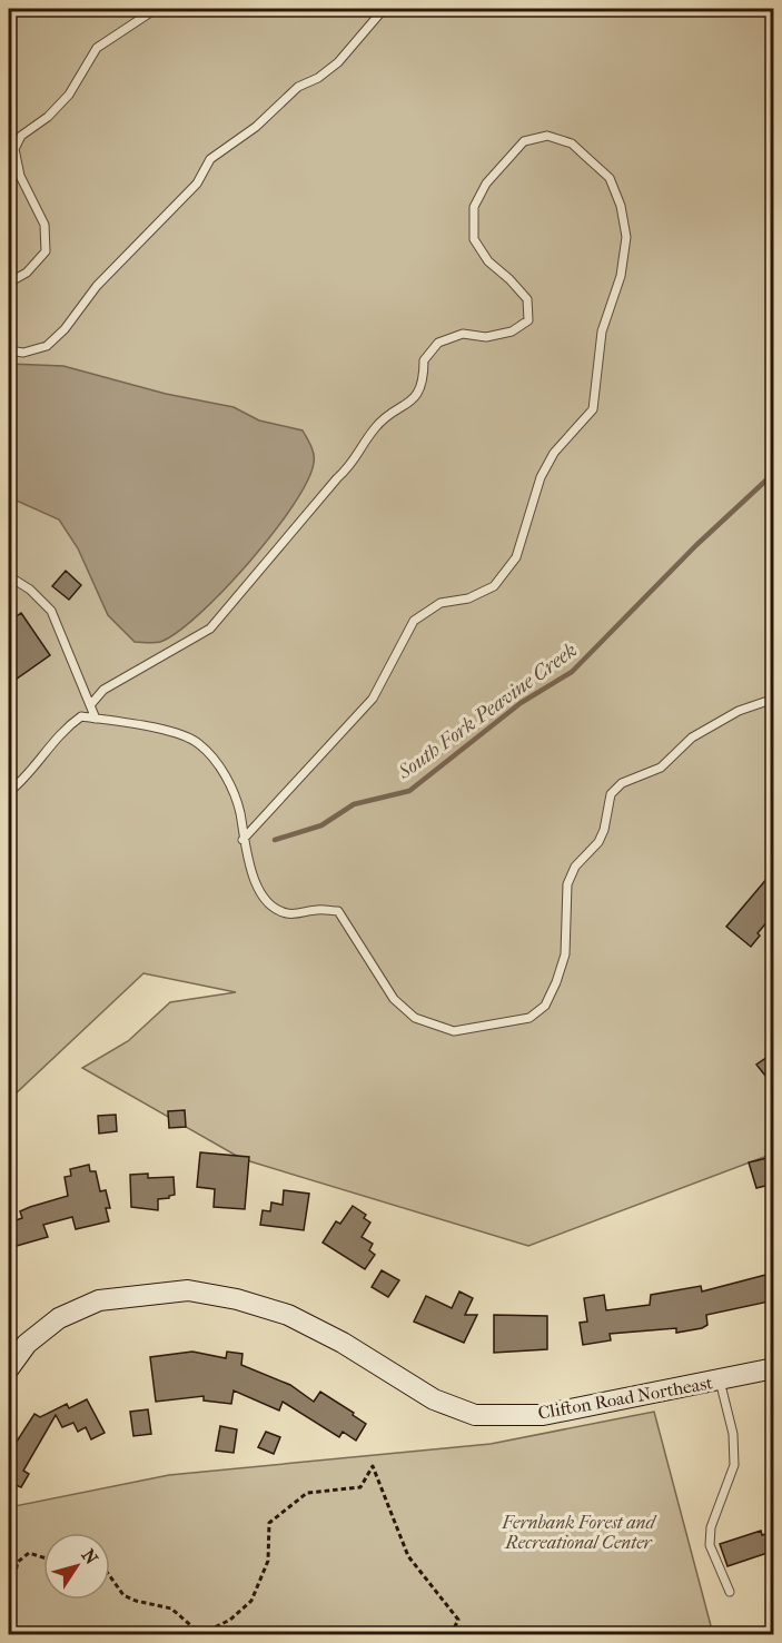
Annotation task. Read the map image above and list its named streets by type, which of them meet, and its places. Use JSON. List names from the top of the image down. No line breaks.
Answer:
{"streets":{"street":["Clifton Road Northeast"]},"water":["South Fork Peavine Creek"],"parks":["Fernbank Forest and Recreational Center"],"north":"top right"}
